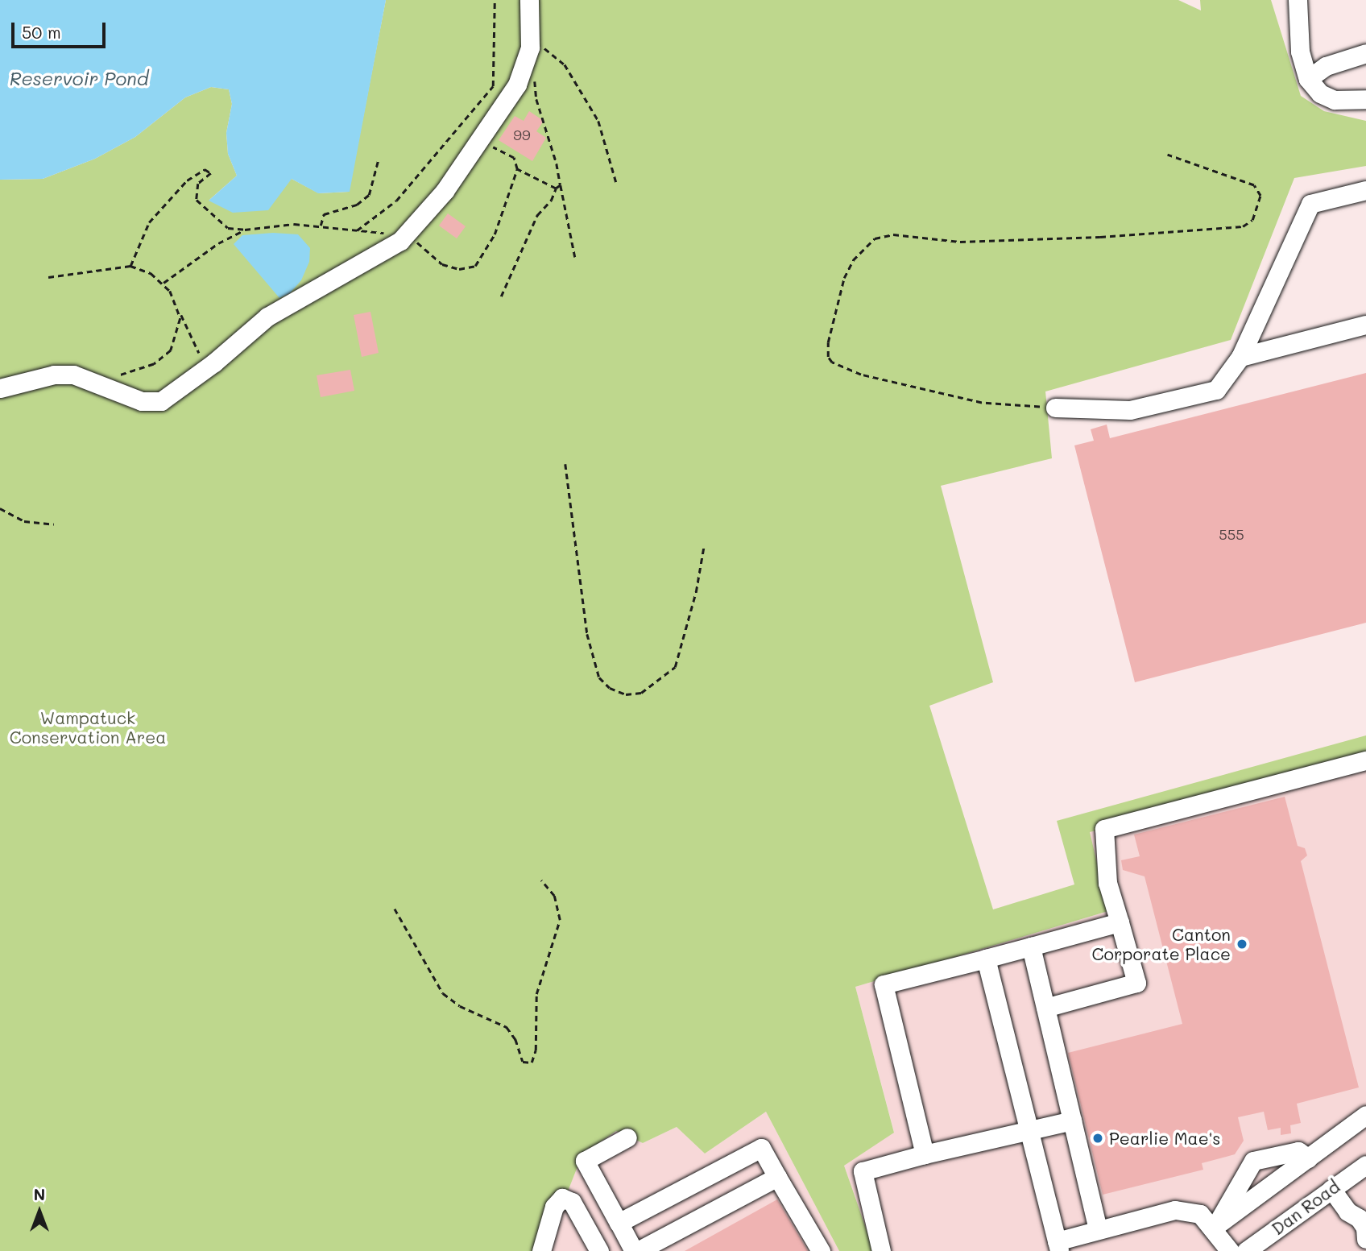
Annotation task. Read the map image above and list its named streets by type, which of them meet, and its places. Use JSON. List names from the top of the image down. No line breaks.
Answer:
{"streets":{"street":["Dan Road"]},"water":["Reservoir Pond"],"parks":["Wampatuck Conservation Area"],"places":["Canton Corporate Place","Pearlie Mae's"],"house_numbers":["99","555"],"scale_bar":"50 m","north":"top"}
